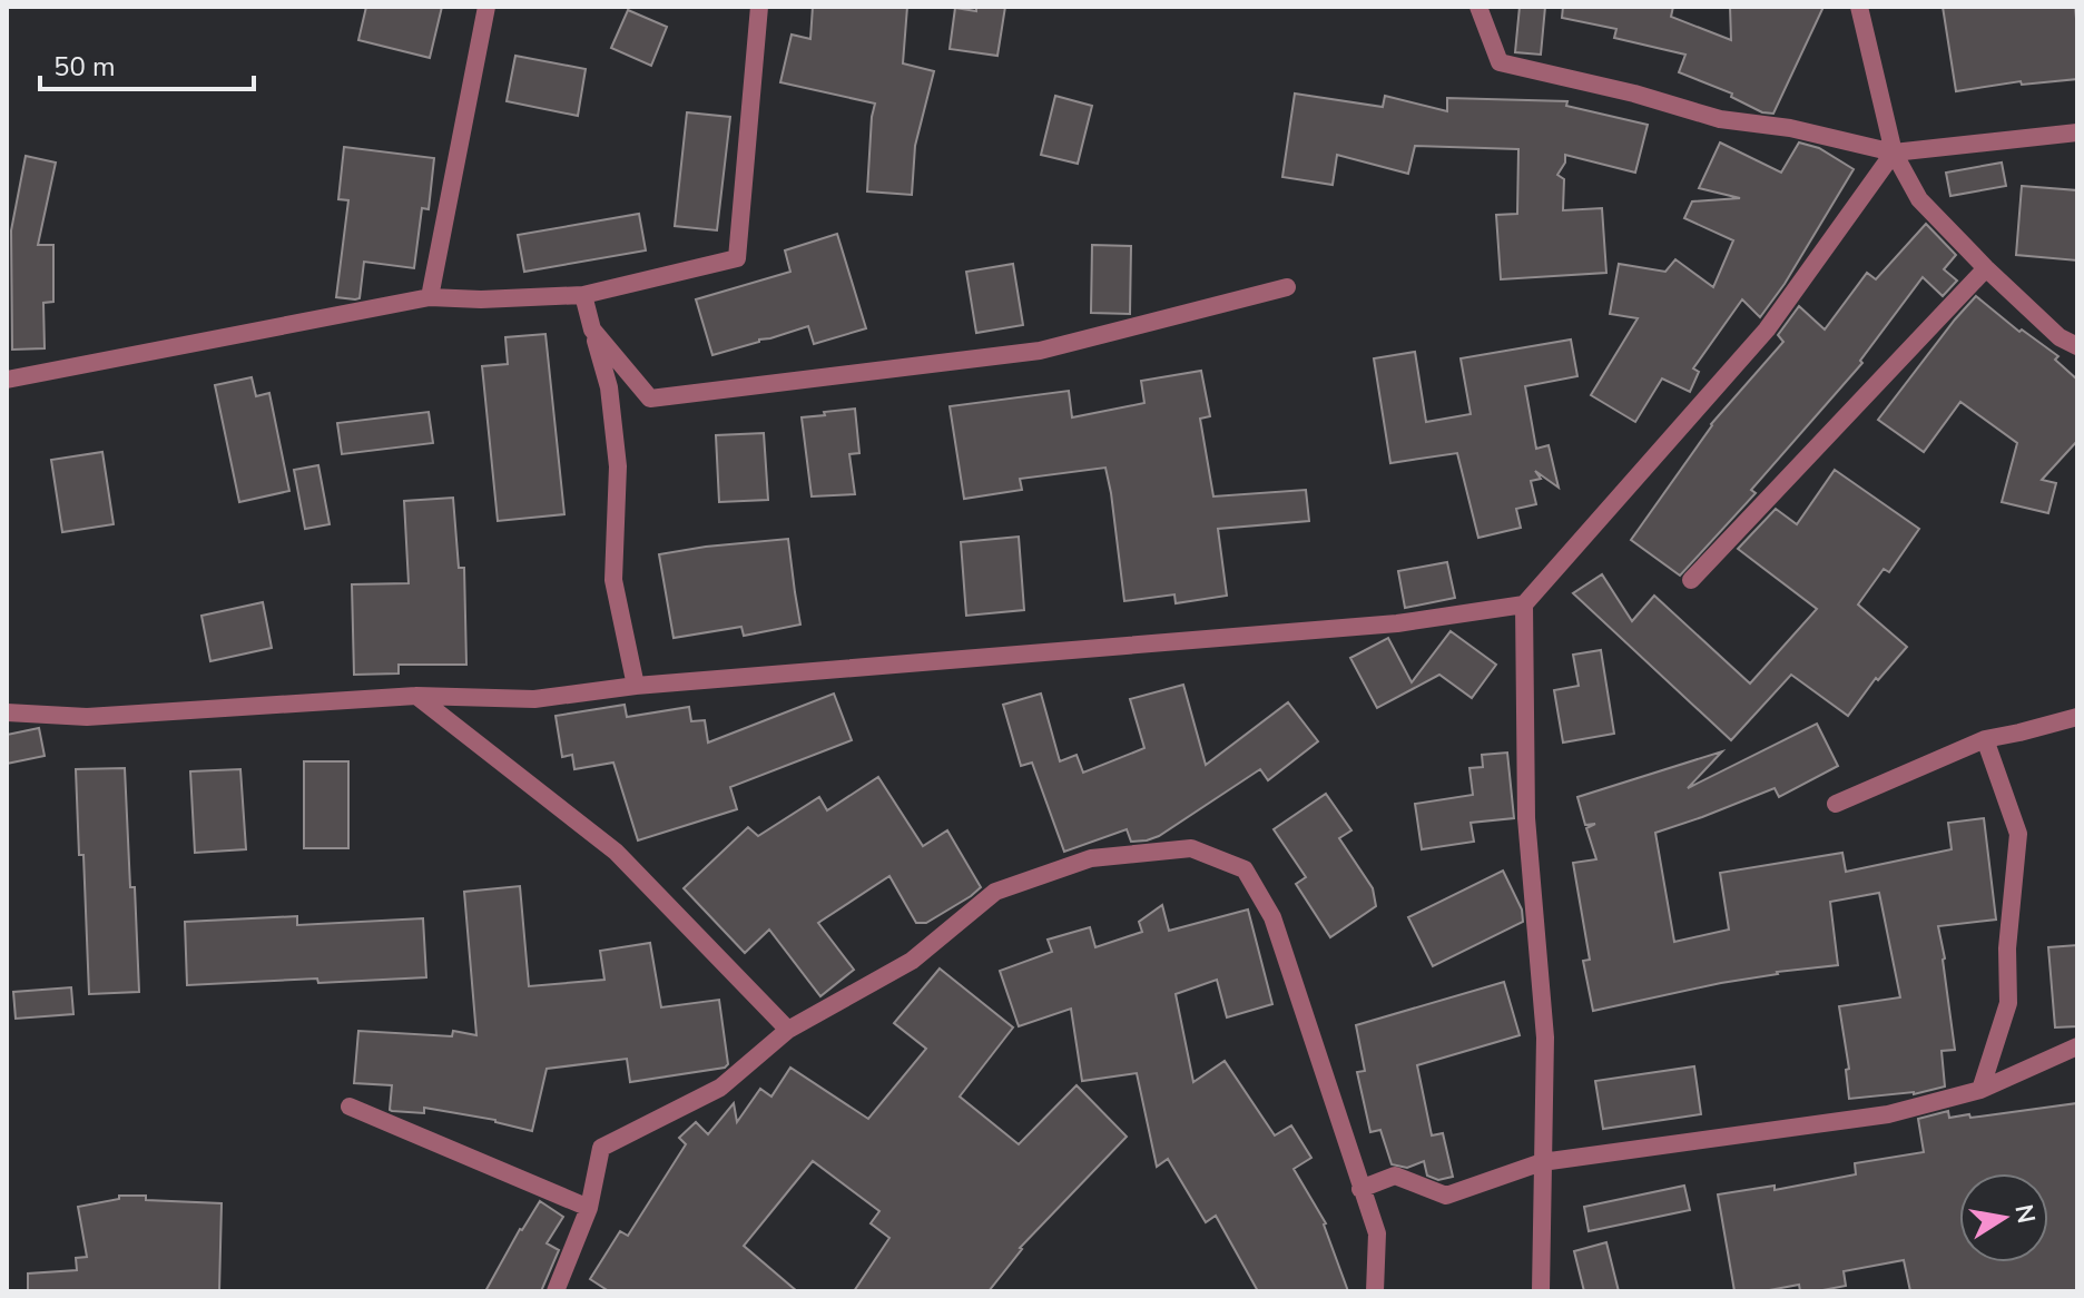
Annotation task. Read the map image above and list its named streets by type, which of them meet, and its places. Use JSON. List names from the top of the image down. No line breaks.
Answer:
{"scale_bar":"50 m","north":"right"}
